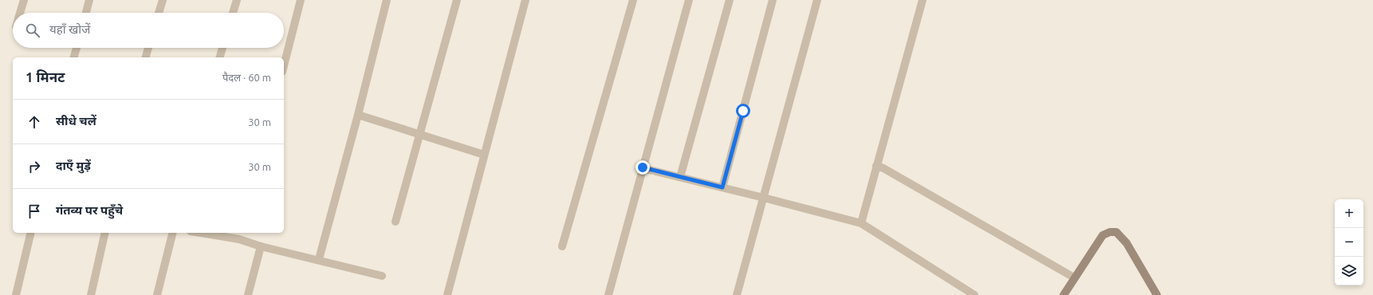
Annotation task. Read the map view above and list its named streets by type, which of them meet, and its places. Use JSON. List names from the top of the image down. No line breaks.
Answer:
{"page":{"search":"यहाँ खोजें","heading":["1 मिनट","पैदल · 60 m"],"list":[["सीधे चलें","30 m"],["दाएँ मुड़ें","30 m"],"गंतव्य पर पहुँचे"],"map_buttons":["+","−"]}}
